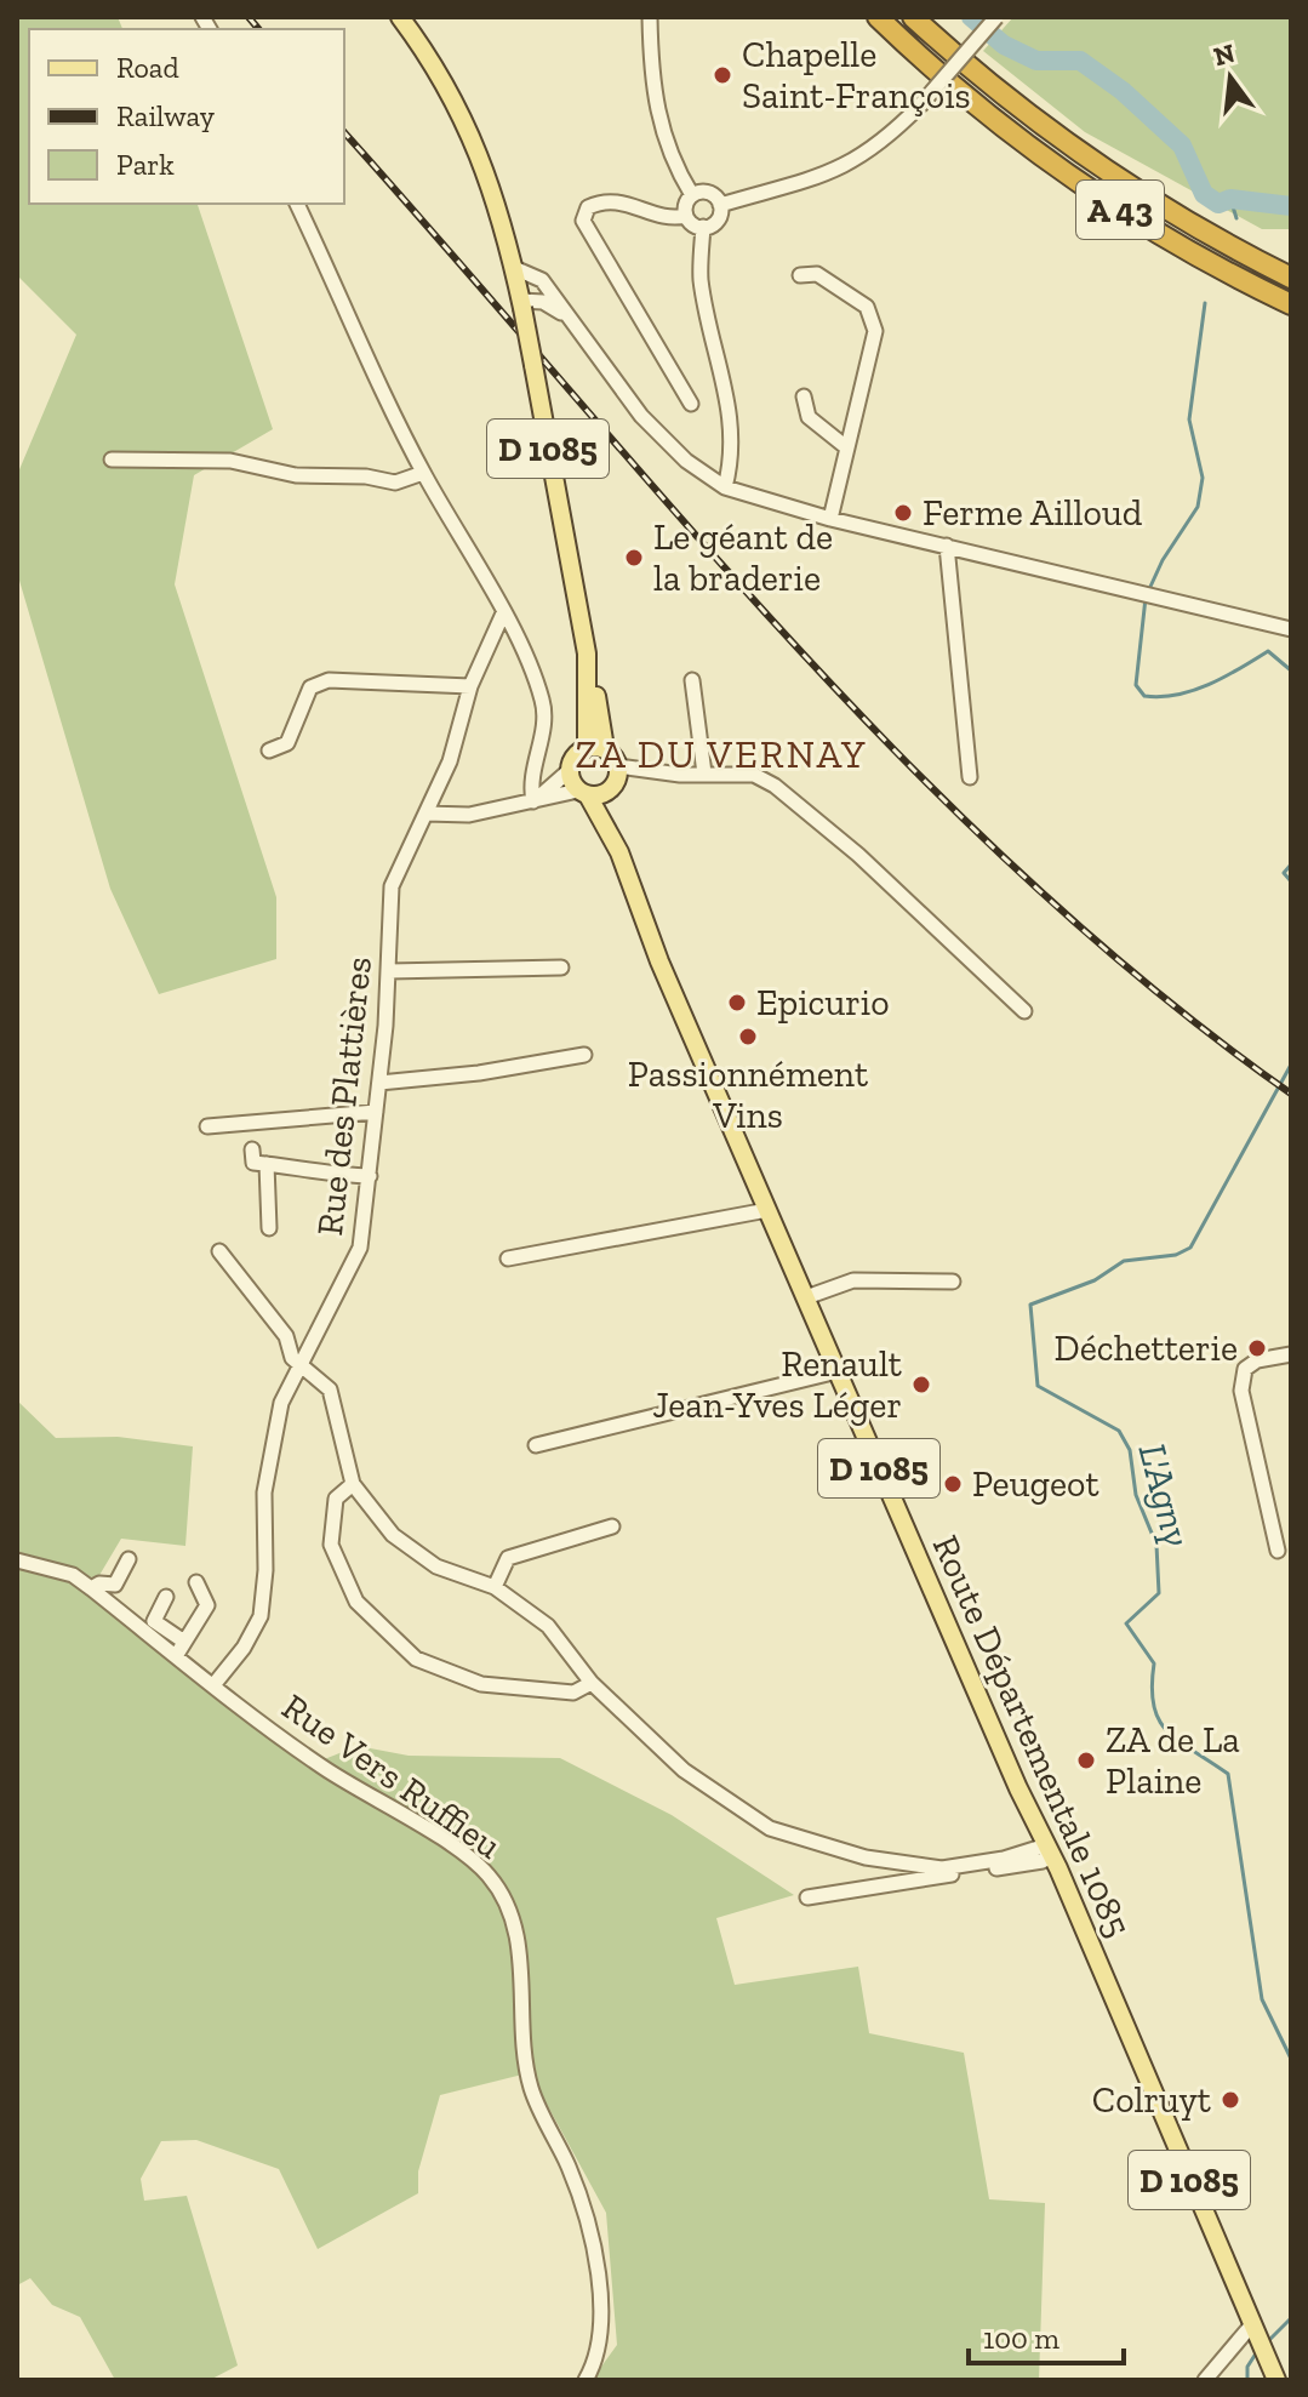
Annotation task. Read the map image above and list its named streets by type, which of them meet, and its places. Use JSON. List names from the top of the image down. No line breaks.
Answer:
{"streets":{"highway":["A 43"],"main road":["D 1085","Route Départementale 1085"],"street":["Rue des Plattières","Rue Vers Ruffieu"]},"crossings":[["D 1085","Route Départementale 1085"],["Rue des Plattières","Rue Vers Ruffieu"]],"districts":["ZA DU VERNAY"],"water":["L'Agny"],"places":["Chapelle Saint-François","Ferme Ailloud","Le géant de la braderie","Epicurio","Passionnément Vins","Déchetterie","Renault Jean-Yves Léger","Peugeot","ZA de La Plaine","Colruyt"],"legend":["Road","Railway","Park"],"scale_bar":"100 m","north":"top"}
